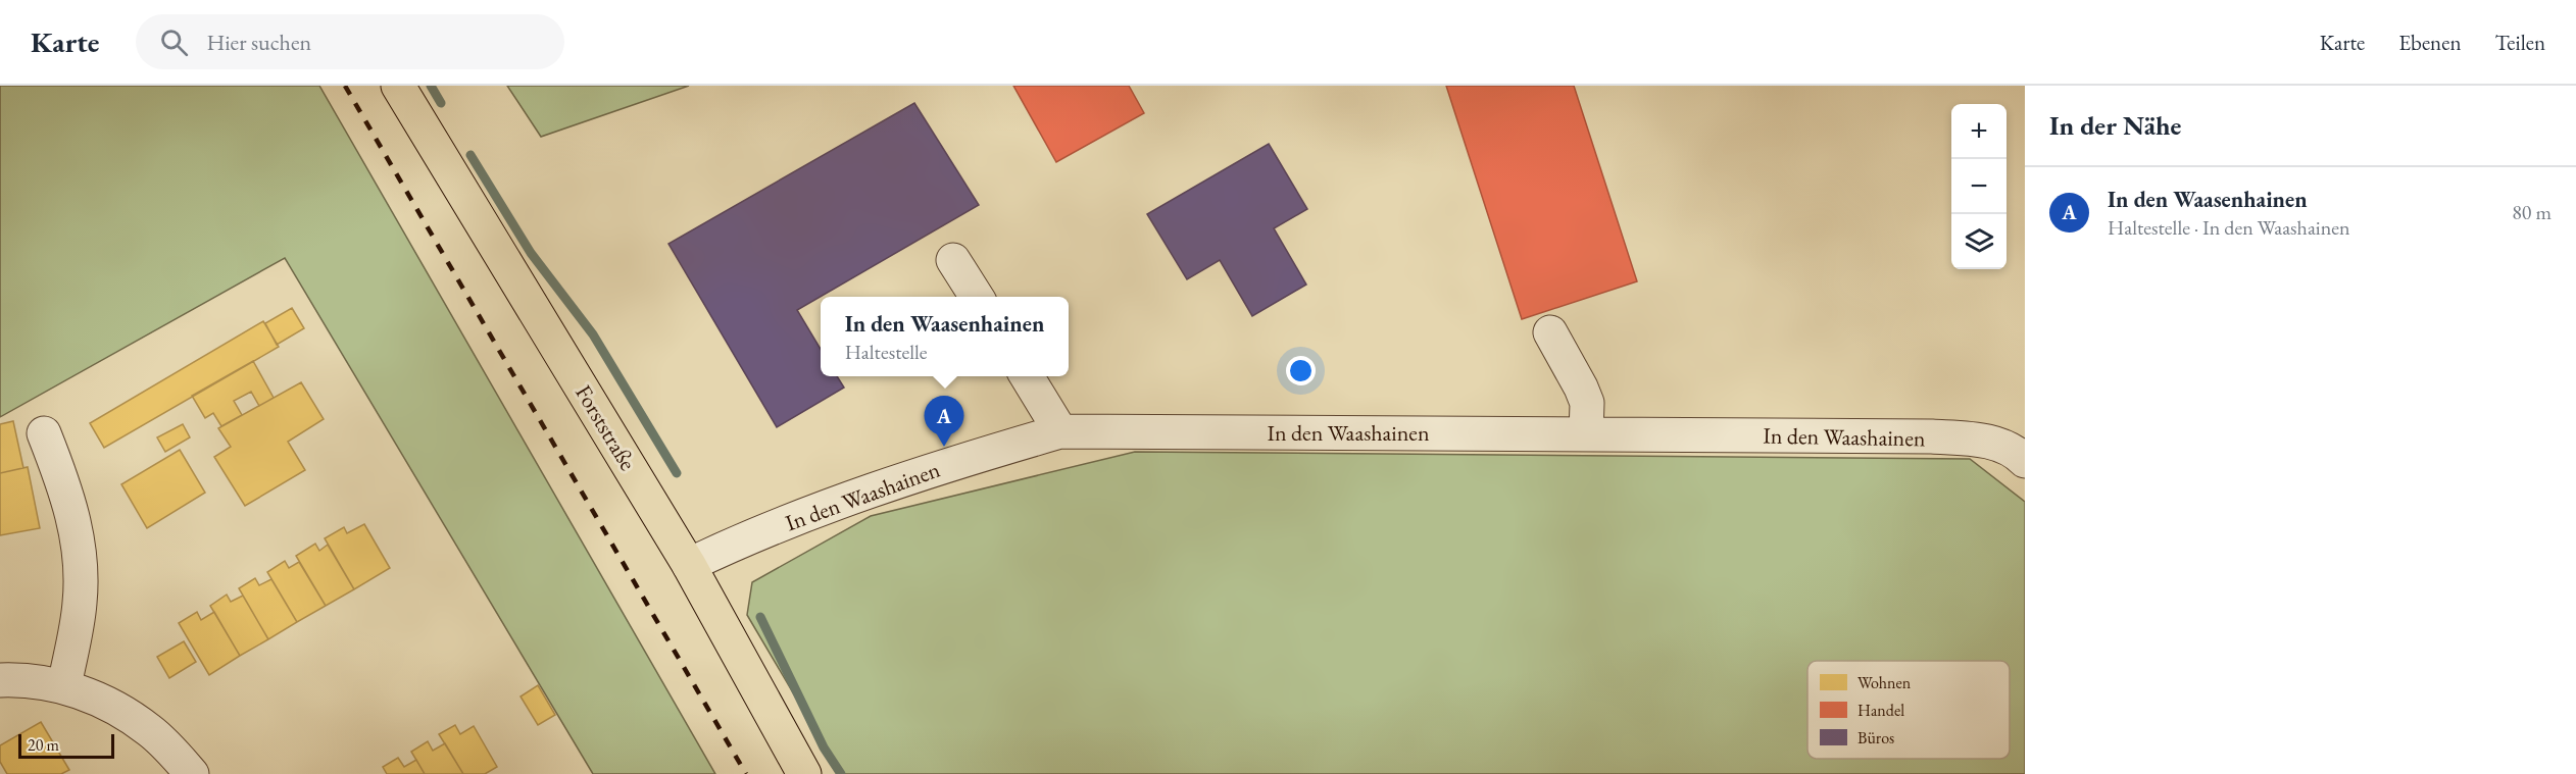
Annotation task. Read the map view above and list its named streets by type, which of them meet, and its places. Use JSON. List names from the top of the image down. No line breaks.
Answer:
{"streets":{"main road":["Forststraße"],"street":["In den Waashainen"]},"crossings":[["Forststraße","In den Waashainen"]],"legend":["Wohnen","Handel","Büros"],"scale_bar":"20 m","page":{"header":"Karte","search":"Hier suchen","nav":["Karte","Ebenen","Teilen"],"heading":"In der Nähe","map_buttons":["+","−"],"list":[{"mark":"A","name":"In den Waasenhainen","note":"Haltestelle · In den Waashainen","value":"80 m"}],"popup":["In den Waasenhainen","Haltestelle"],"pins":"A","scale":"20 m"}}
